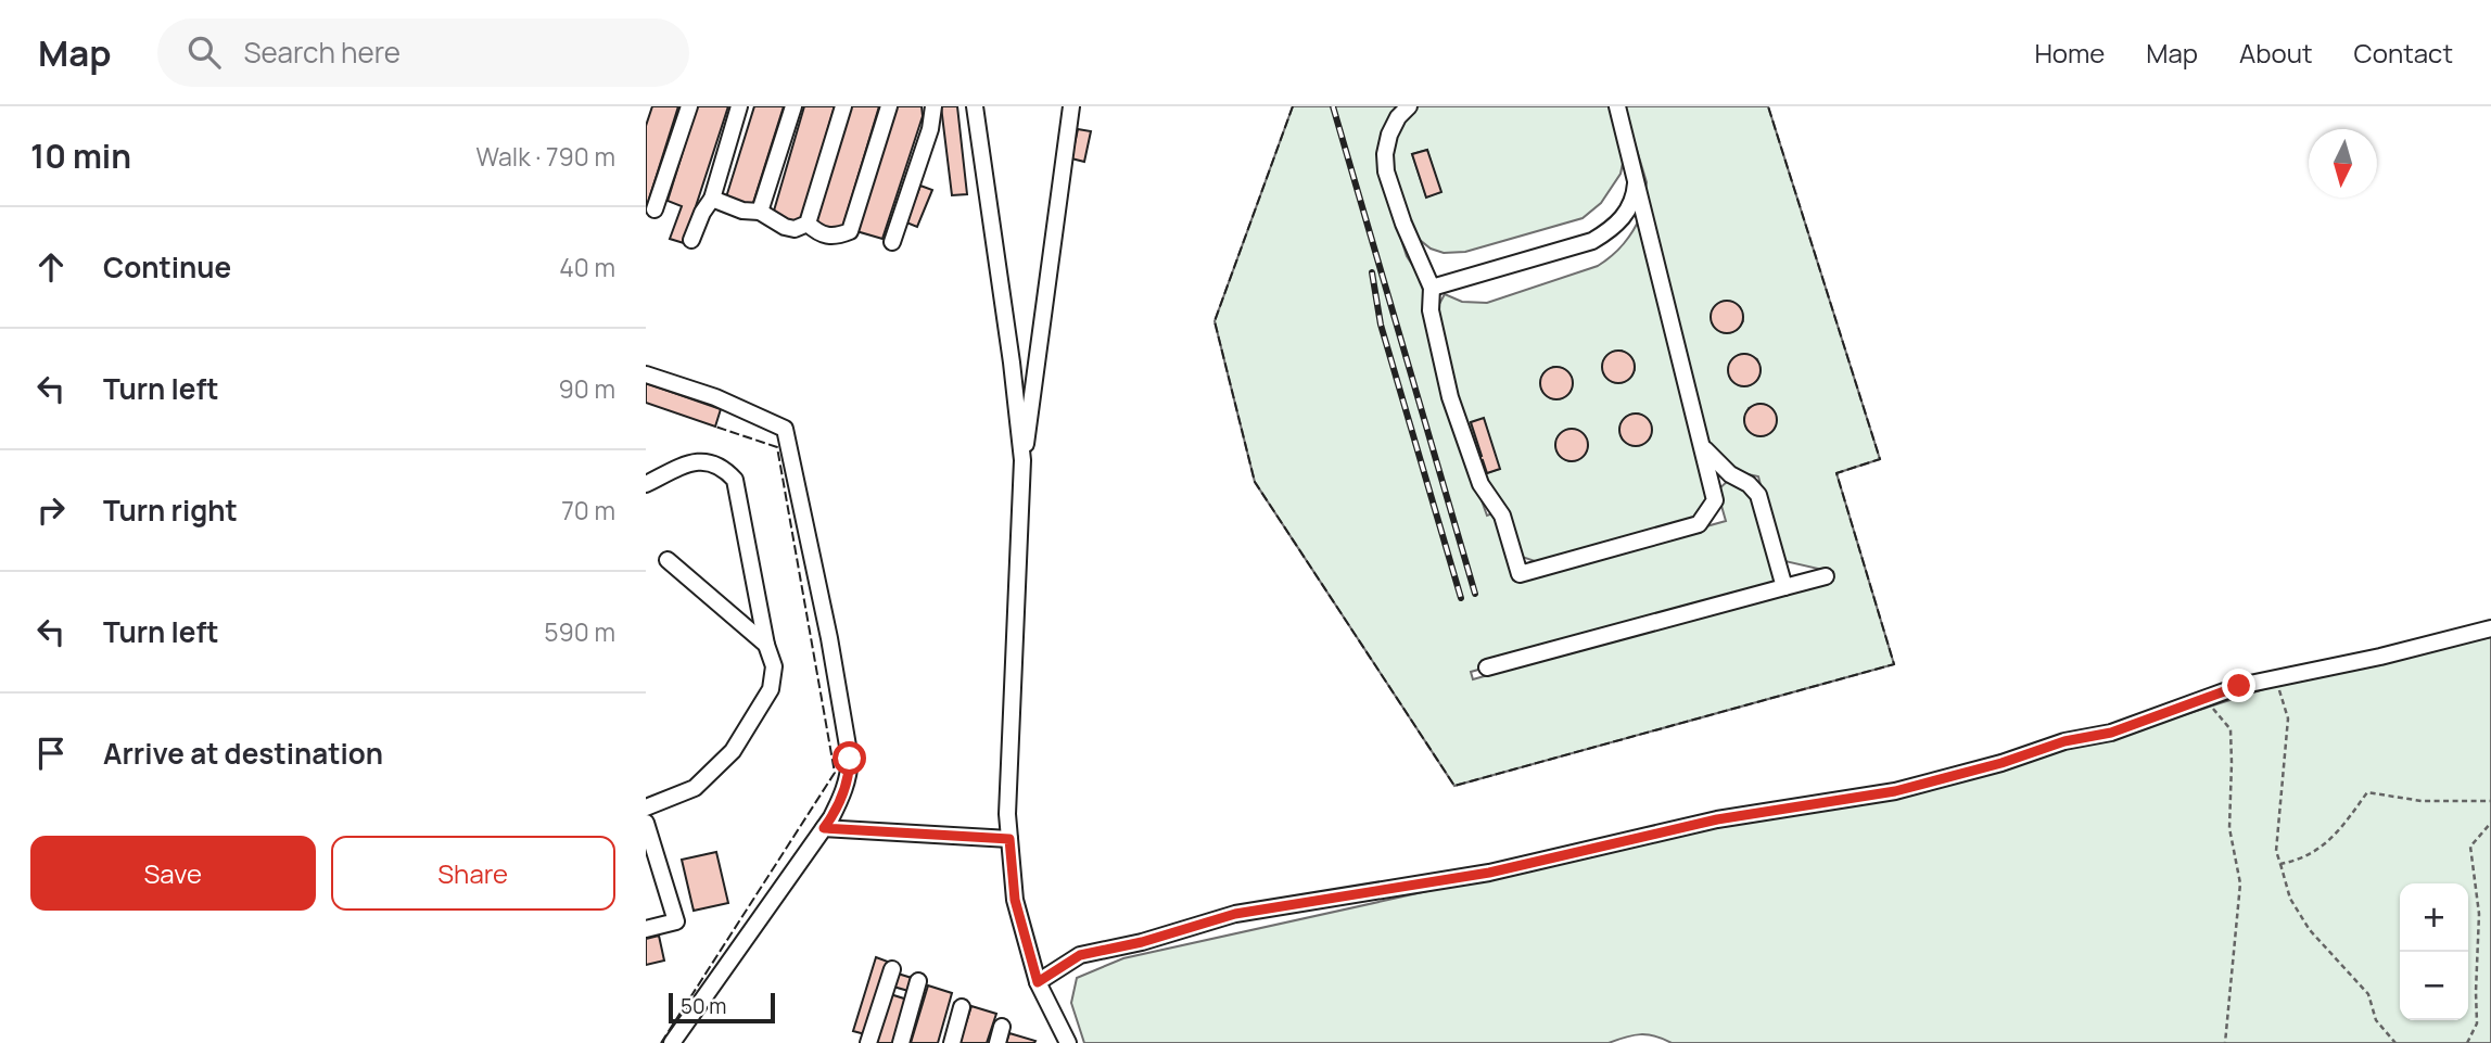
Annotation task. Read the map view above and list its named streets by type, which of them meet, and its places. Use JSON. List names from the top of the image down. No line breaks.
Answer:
{"scale_bar":"50 m","north":"bottom","page":{"header":"Map","search":"Search here","nav":["Home","Map","About","Contact"],"heading":["10 min","Walk · 790 m"],"list":[["Continue","40 m"],["Turn left","90 m"],["Turn right","70 m"],["Turn left","590 m"],"Arrive at destination"],"buttons":["Save","Share"],"map_buttons":["+","−"],"scale":"50 m"}}
